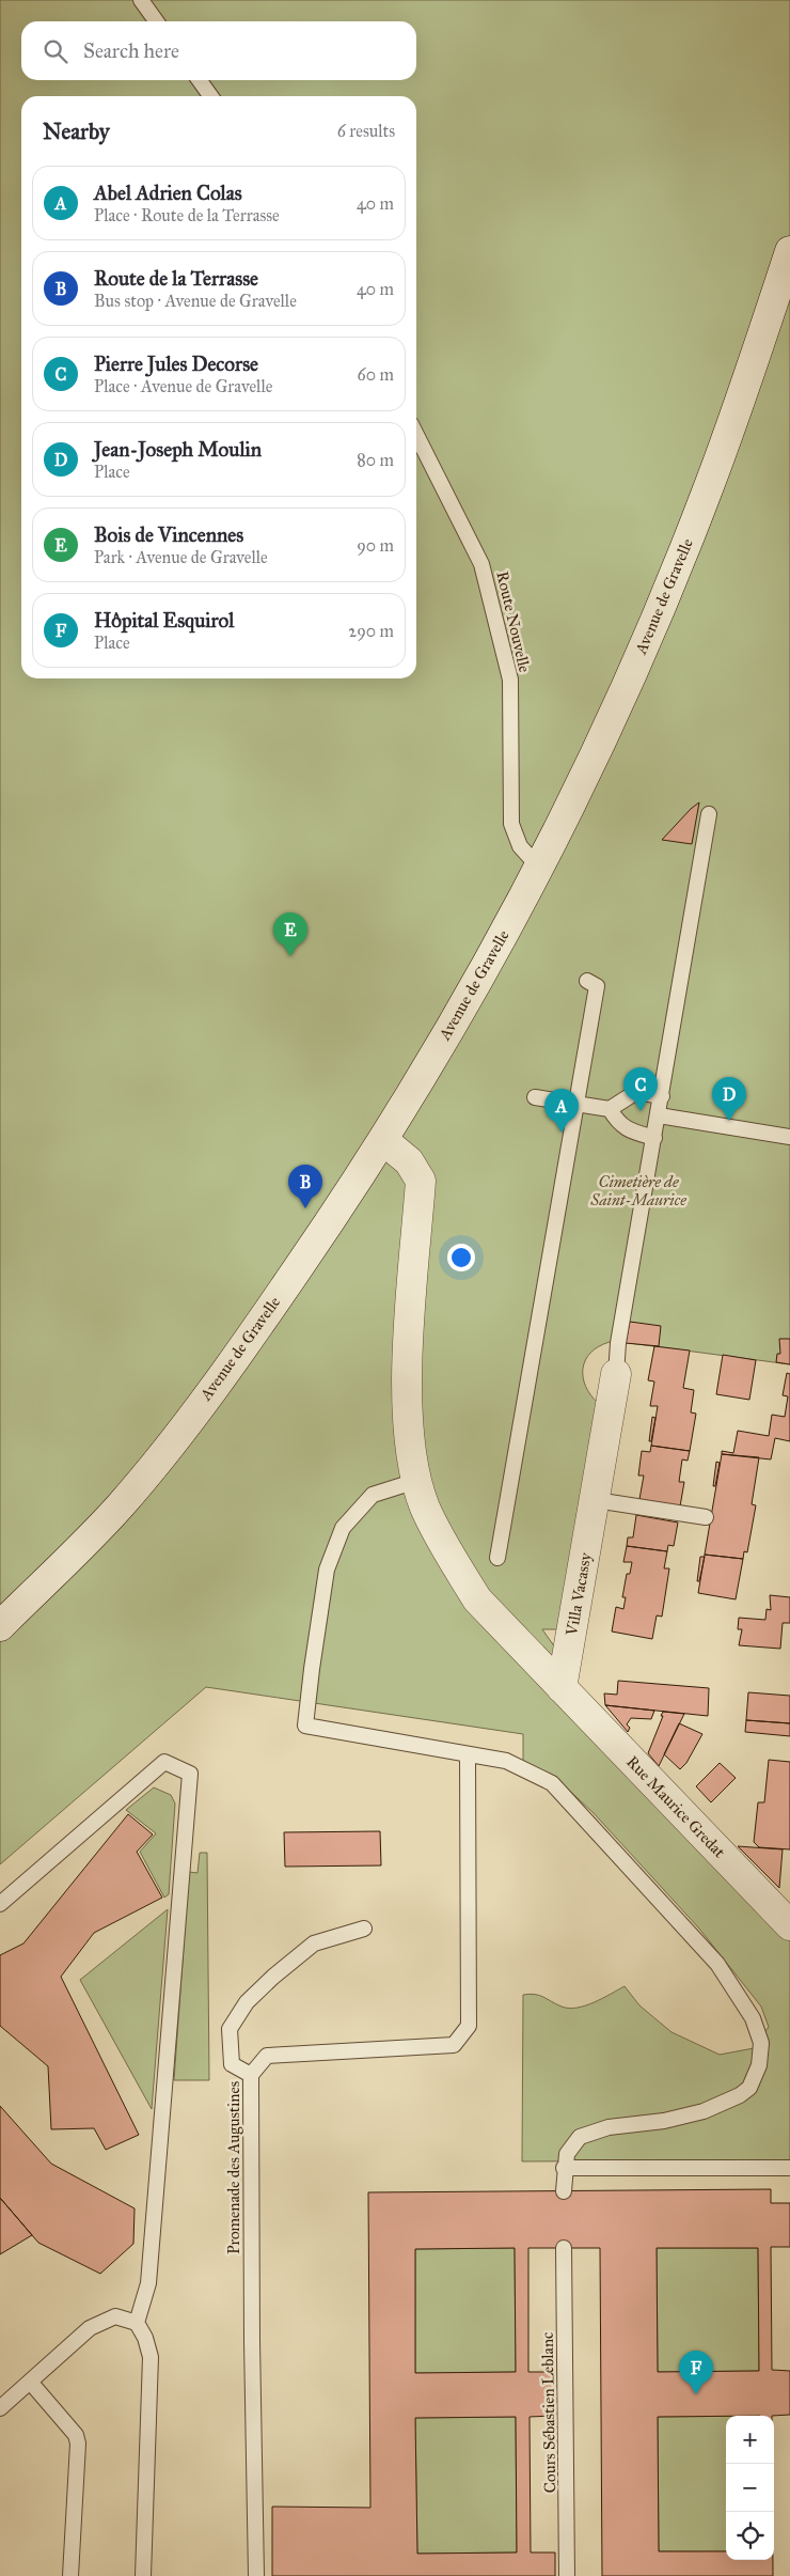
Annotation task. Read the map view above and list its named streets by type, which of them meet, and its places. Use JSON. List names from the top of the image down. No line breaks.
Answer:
{"streets":{"street":["Avenue de Gravelle","Villa Vacassy","Rue Maurice Gredat"],"lane":["Route Nouvelle","Promenade des Augustines","Cours Sébastien Leblanc"]},"crossings":[["Avenue de Gravelle","Route Nouvelle"],["Avenue de Gravelle","Rue Maurice Gredat"],["Villa Vacassy","Rue Maurice Gredat"]],"parks":["Cimetière de Saint-Maurice"],"page":{"search":"Search here","heading":["Nearby","6 results"],"list":[{"mark":"A","name":"Abel Adrien Colas","note":"Place · Route de la Terrasse","value":"40 m"},{"mark":"B","name":"Route de la Terrasse","note":"Bus stop · Avenue de Gravelle","value":"40 m"},{"mark":"C","name":"Pierre Jules Decorse","note":"Place · Avenue de Gravelle","value":"60 m"},{"mark":"D","name":"Jean-Joseph Moulin","note":"Place","value":"80 m"},{"mark":"E","name":"Bois de Vincennes","note":"Park · Avenue de Gravelle","value":"90 m"},{"mark":"F","name":"Hôpital Esquirol","note":"Place","value":"290 m"}],"pins":["E","C","D","A","B","F"],"map_buttons":["+","−"]}}
